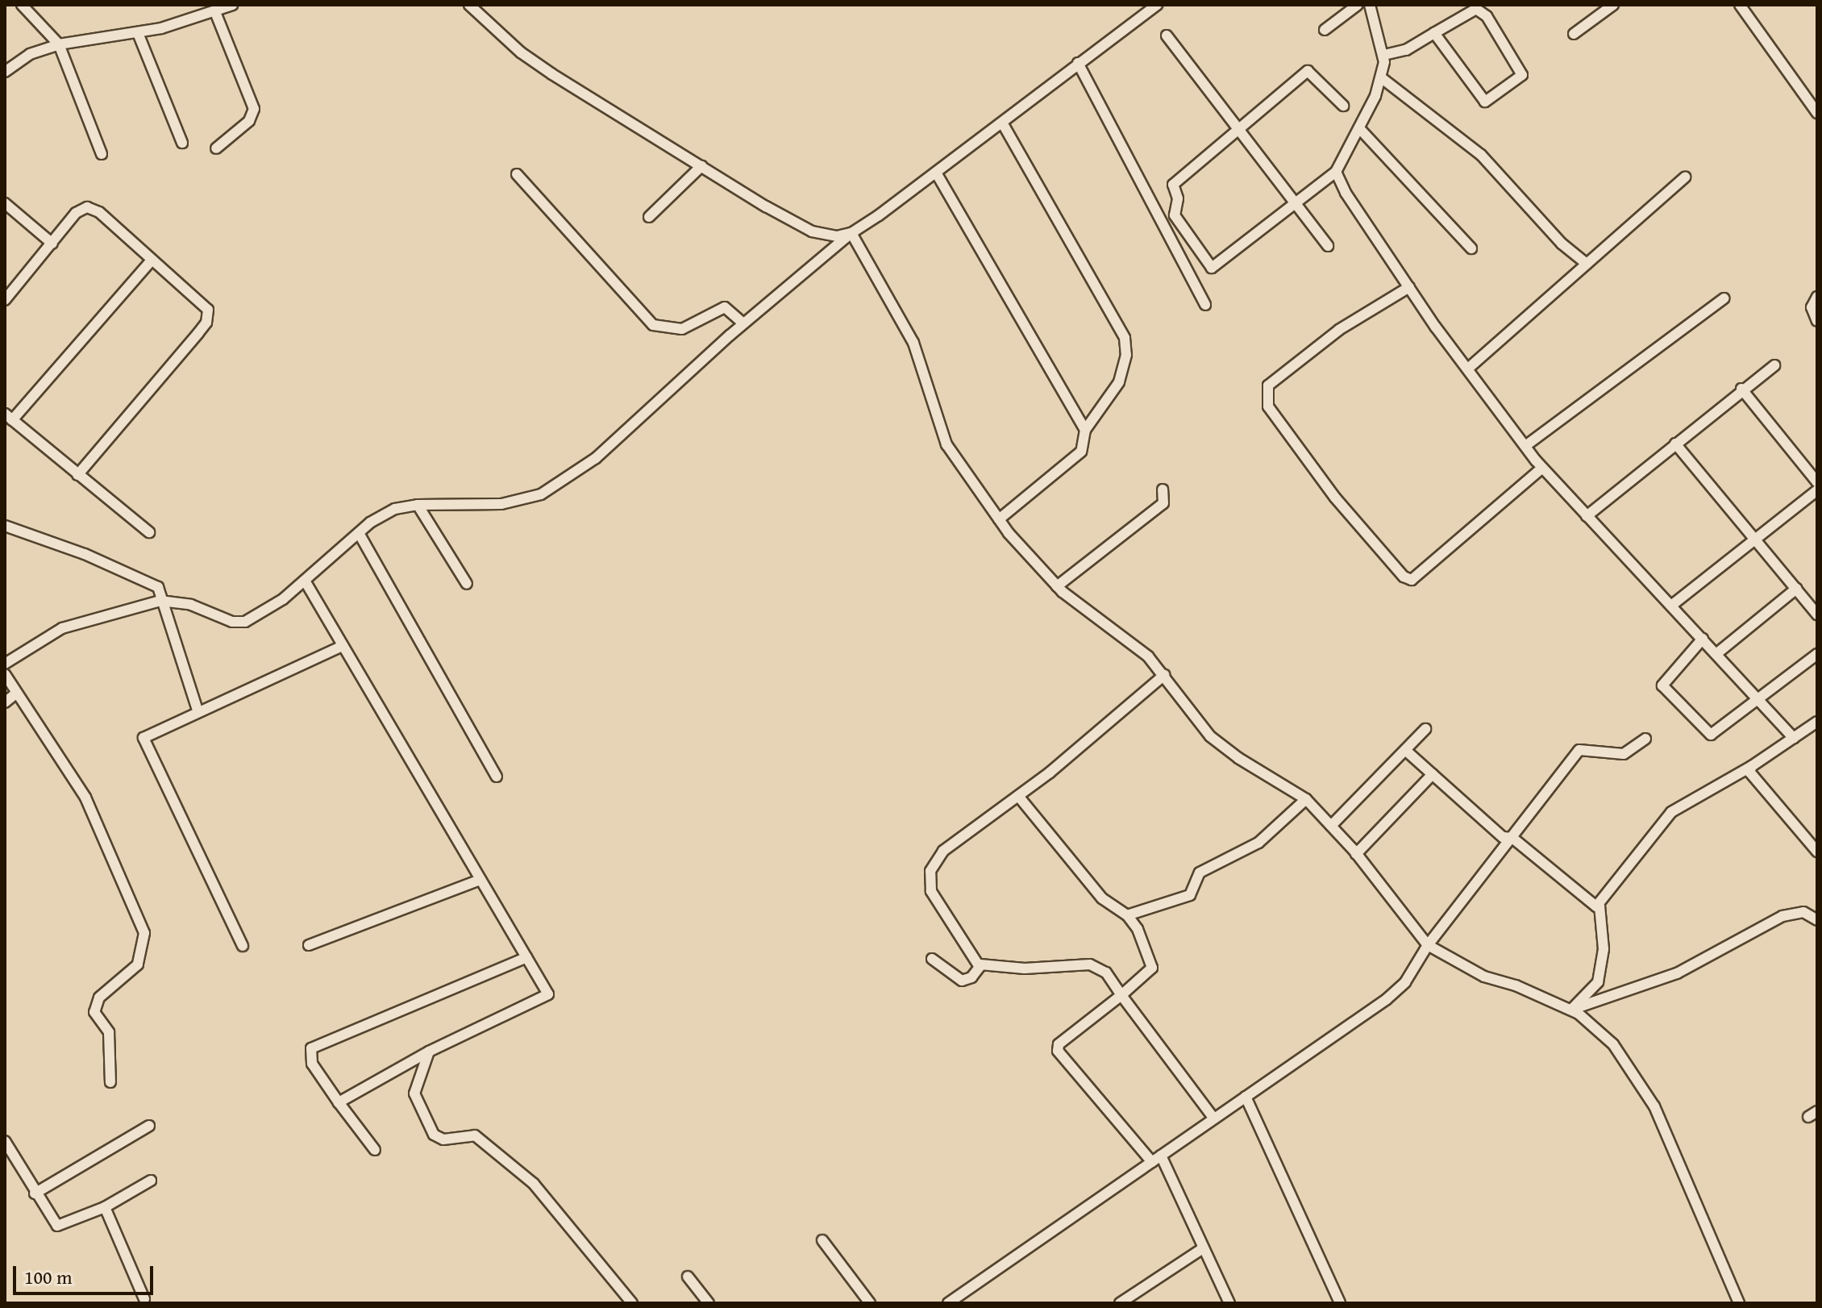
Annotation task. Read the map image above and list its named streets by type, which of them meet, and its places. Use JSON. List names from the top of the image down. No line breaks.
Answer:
{"scale_bar":"100 m"}
